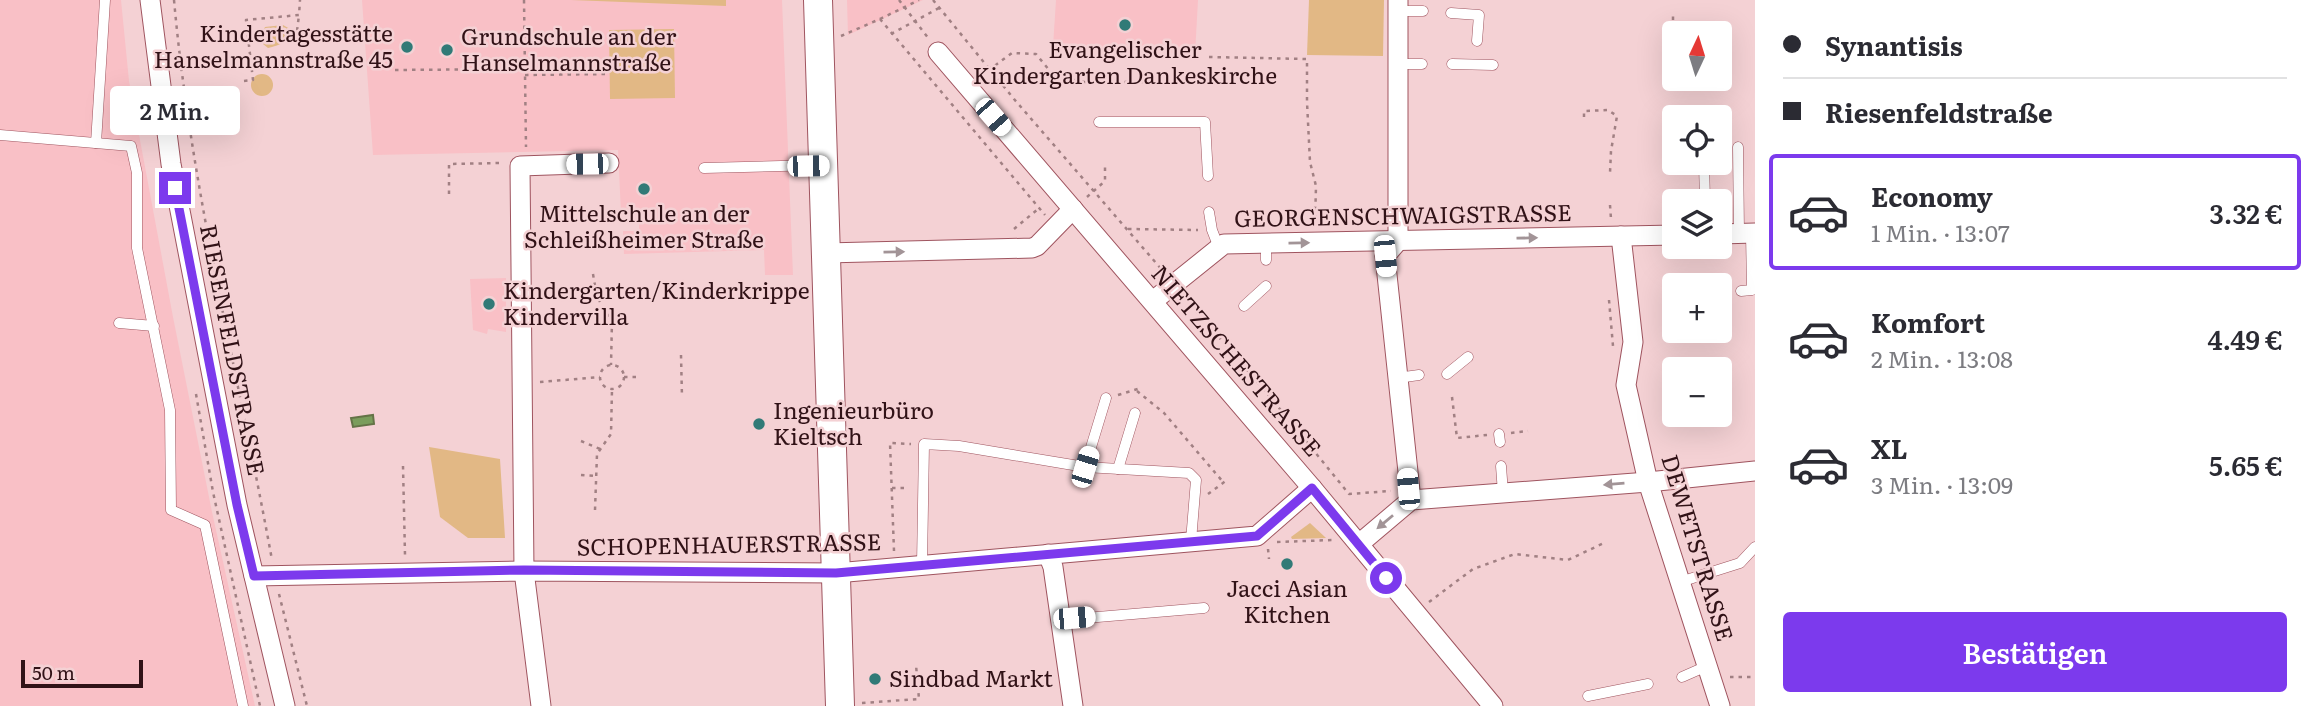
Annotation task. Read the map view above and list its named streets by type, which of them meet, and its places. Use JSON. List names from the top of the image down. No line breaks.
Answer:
{"streets":{"street":["GEORGENSCHWAIGSTRASSE","RIESENFELDSTRASSE","NIETZSCHESTRASSE","SCHOPENHAUERSTRASSE","DEWETSTRASSE"]},"crossings":[["GEORGENSCHWAIGSTRASSE","NIETZSCHESTRASSE"],["GEORGENSCHWAIGSTRASSE","DEWETSTRASSE"],["RIESENFELDSTRASSE","SCHOPENHAUERSTRASSE"]],"one_way":["GEORGENSCHWAIGSTRASSE"],"places":["Evangelischer Kindergarten Dankeskirche","Kindertagesstätte Hanselmannstraße 45","Grundschule an der Hanselmannstraße","Mittelschule an der Schleißheimer Straße","Kindergarten/Kinderkrippe Kindervilla","Ingenieurbüro Kieltsch","Jacci Asian Kitchen","Sindbad Markt"],"scale_bar":"50 m","north":"top","page":{"banner":["Synantisis","Riesenfeldstraße"],"map_buttons":["+","−"],"bubble":"2 Min.","list":[{"name":"Economy","note":"1 Min. · 13:07","value":"3.32 €"},{"name":"Komfort","note":"2 Min. · 13:08","value":"4.49 €"},{"name":"XL","note":"3 Min. · 13:09","value":"5.65 €"}],"buttons":"Bestätigen","scale":"50 m"}}
